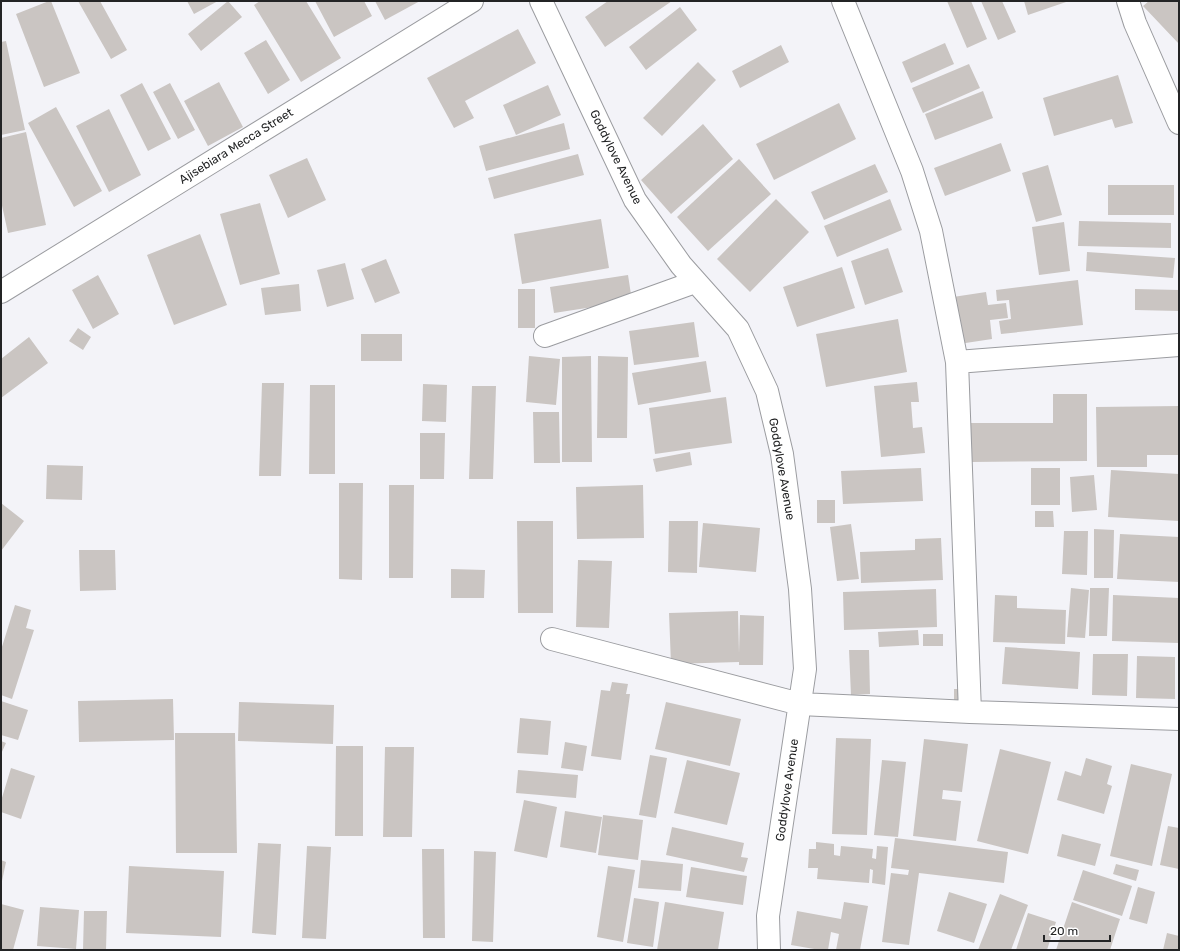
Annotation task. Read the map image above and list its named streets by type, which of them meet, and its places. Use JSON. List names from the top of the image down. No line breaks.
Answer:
{"streets":{"street":["Ajisebiara Mecca Street","Goddylove Avenue"]},"scale_bar":"20 m"}
